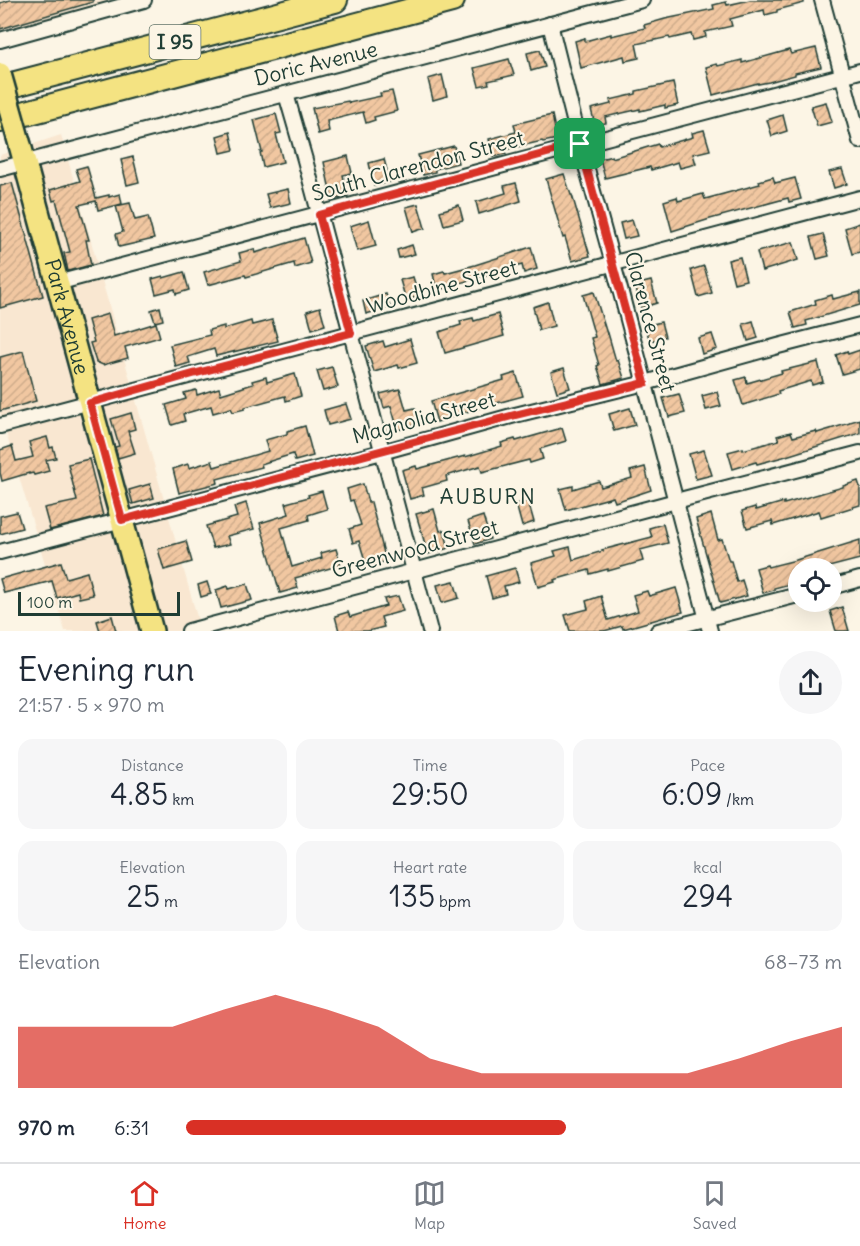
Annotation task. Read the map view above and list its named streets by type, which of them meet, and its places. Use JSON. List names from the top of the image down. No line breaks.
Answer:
{"streets":{"highway":["I 95"],"main road":["Park Avenue"],"street":["Doric Avenue","South Clarendon Street","Woodbine Street","Clarence Street","Magnolia Street","Greenwood Street"]},"crossings":[["Doric Avenue","Park Avenue"],["Doric Avenue","Clarence Street"],["South Clarendon Street","Park Avenue"],["South Clarendon Street","Clarence Street"],["Woodbine Street","Park Avenue"],["Woodbine Street","Clarence Street"],["Park Avenue","Magnolia Street"],["Clarence Street","Magnolia Street"],["Clarence Street","Greenwood Street"]],"districts":["AUBURN"],"scale_bar":"100 m","page":{"scale":"100 m","heading":["Evening run","21:57 · 5 × 970 m"],"stats":[["Distance","4.85 km"],["Time","29:50"],["Pace","6:09 /km"],["Elevation","25 m"],["Heart rate","135 bpm"],["kcal","294"]],"chart":["Elevation","68–73 m"],"list":[{"name":"970 m","note":"6:31"}],"tabs":["Home","Map","Saved"]}}
